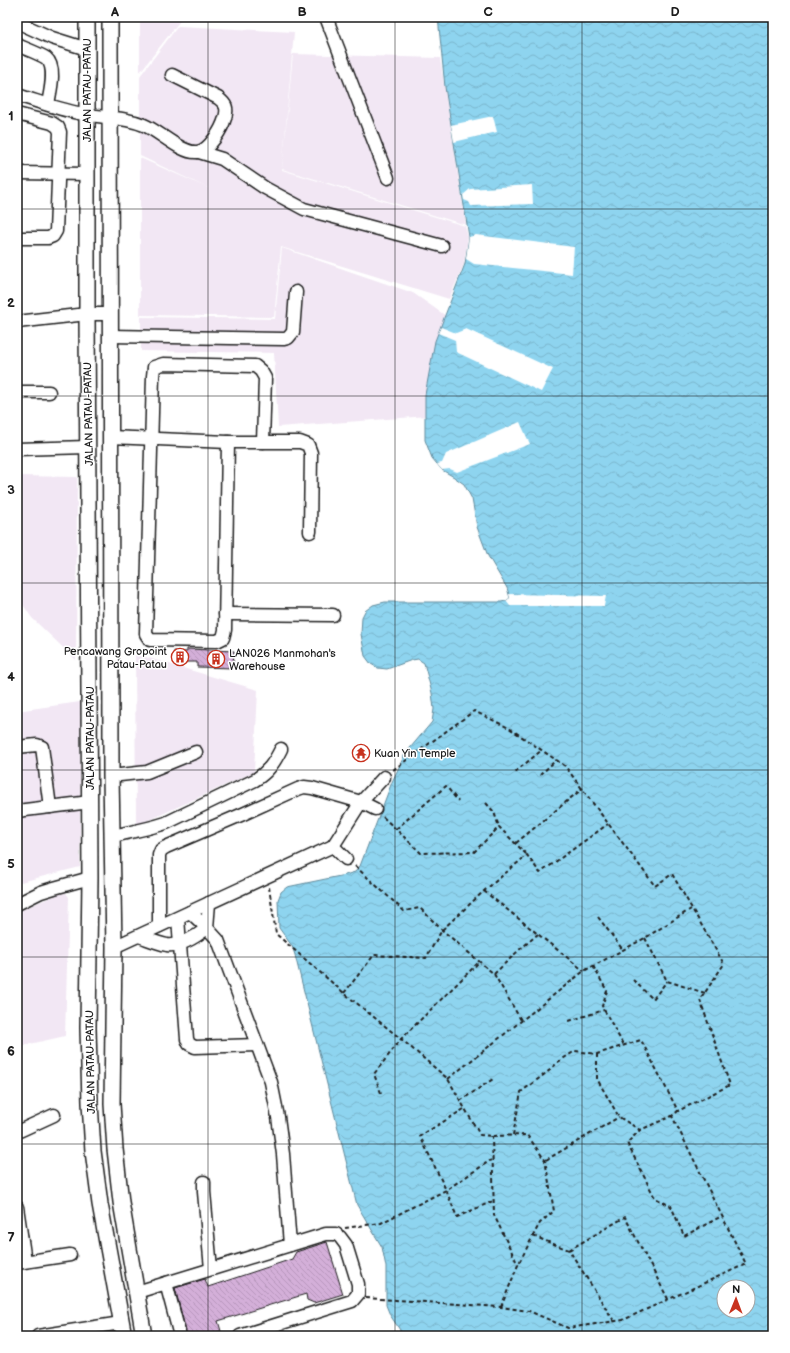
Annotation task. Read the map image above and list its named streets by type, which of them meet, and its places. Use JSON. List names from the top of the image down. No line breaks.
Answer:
{"streets":{"main road":["JALAN PATAU-PATAU"]},"places":{"building":["Pencawang Gropoint Patau-Patau","LAN026 Manmohan's Warehouse"],"temple":["Kuan Yin Temple"]},"north":"top","grid":{"columns":["A","B","C","D"],"rows":["1","2","3","4","5","6","7"]}}
